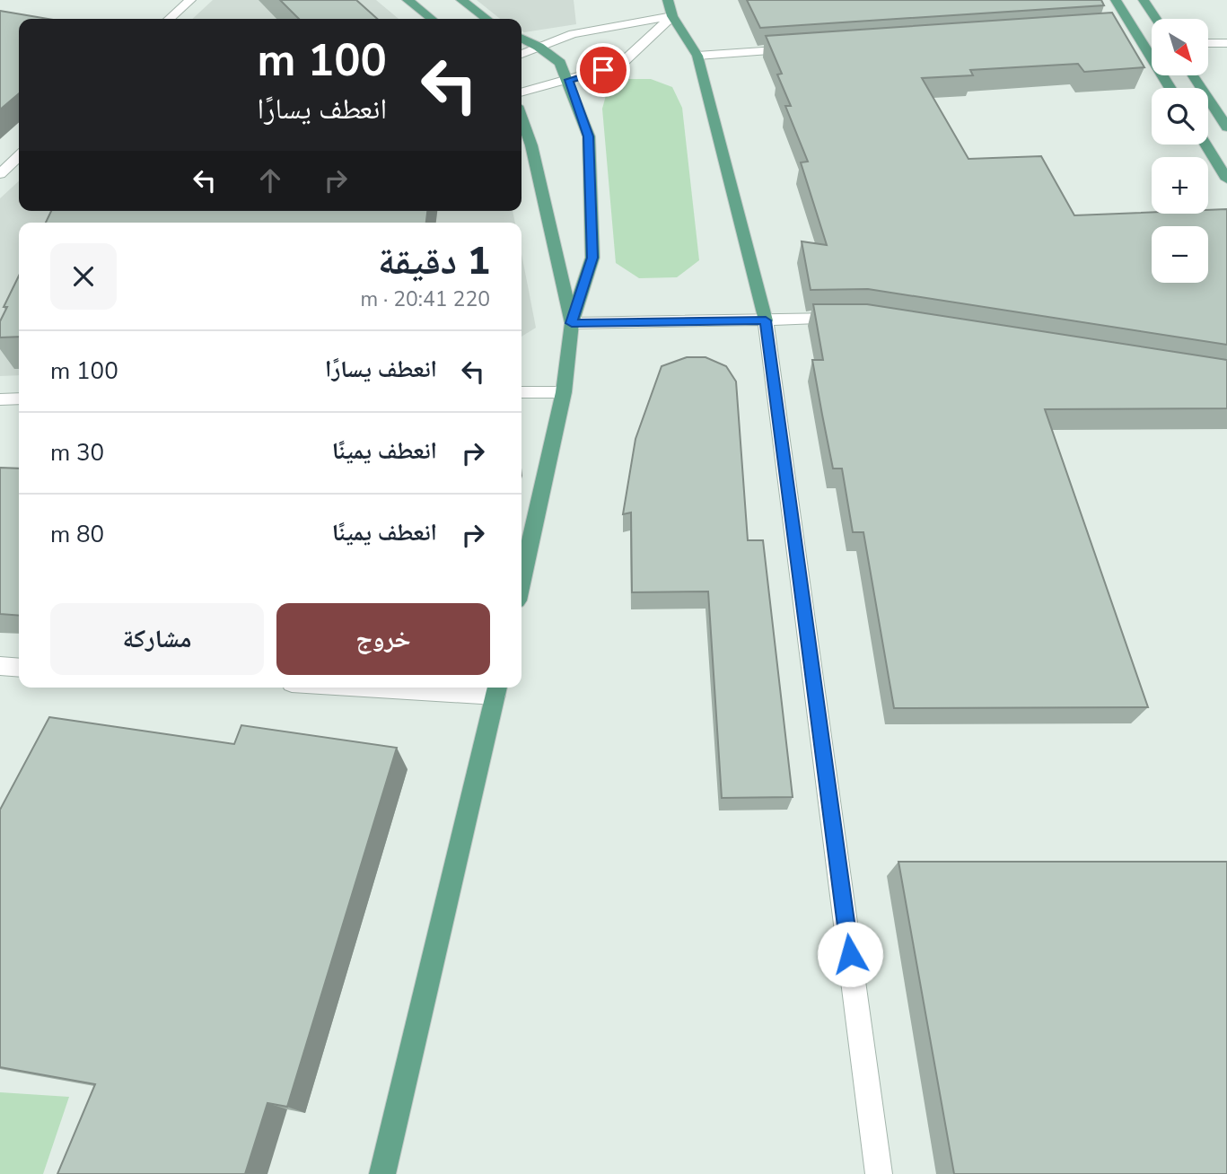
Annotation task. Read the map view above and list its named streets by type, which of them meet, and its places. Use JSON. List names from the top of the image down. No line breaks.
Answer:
{"north":"bottom right","page":{"map_buttons":["+","−"],"turn":["100 m","انعطف يسارًا"],"heading":["1 دقيقة","220 m · 20:41"],"list":[{"name":"انعطف يسارًا","value":"100 m"},{"name":"انعطف يمينًا","value":"30 m"},{"name":"انعطف يمينًا","value":"80 m"}],"buttons":["خروج","مشاركة"]}}
